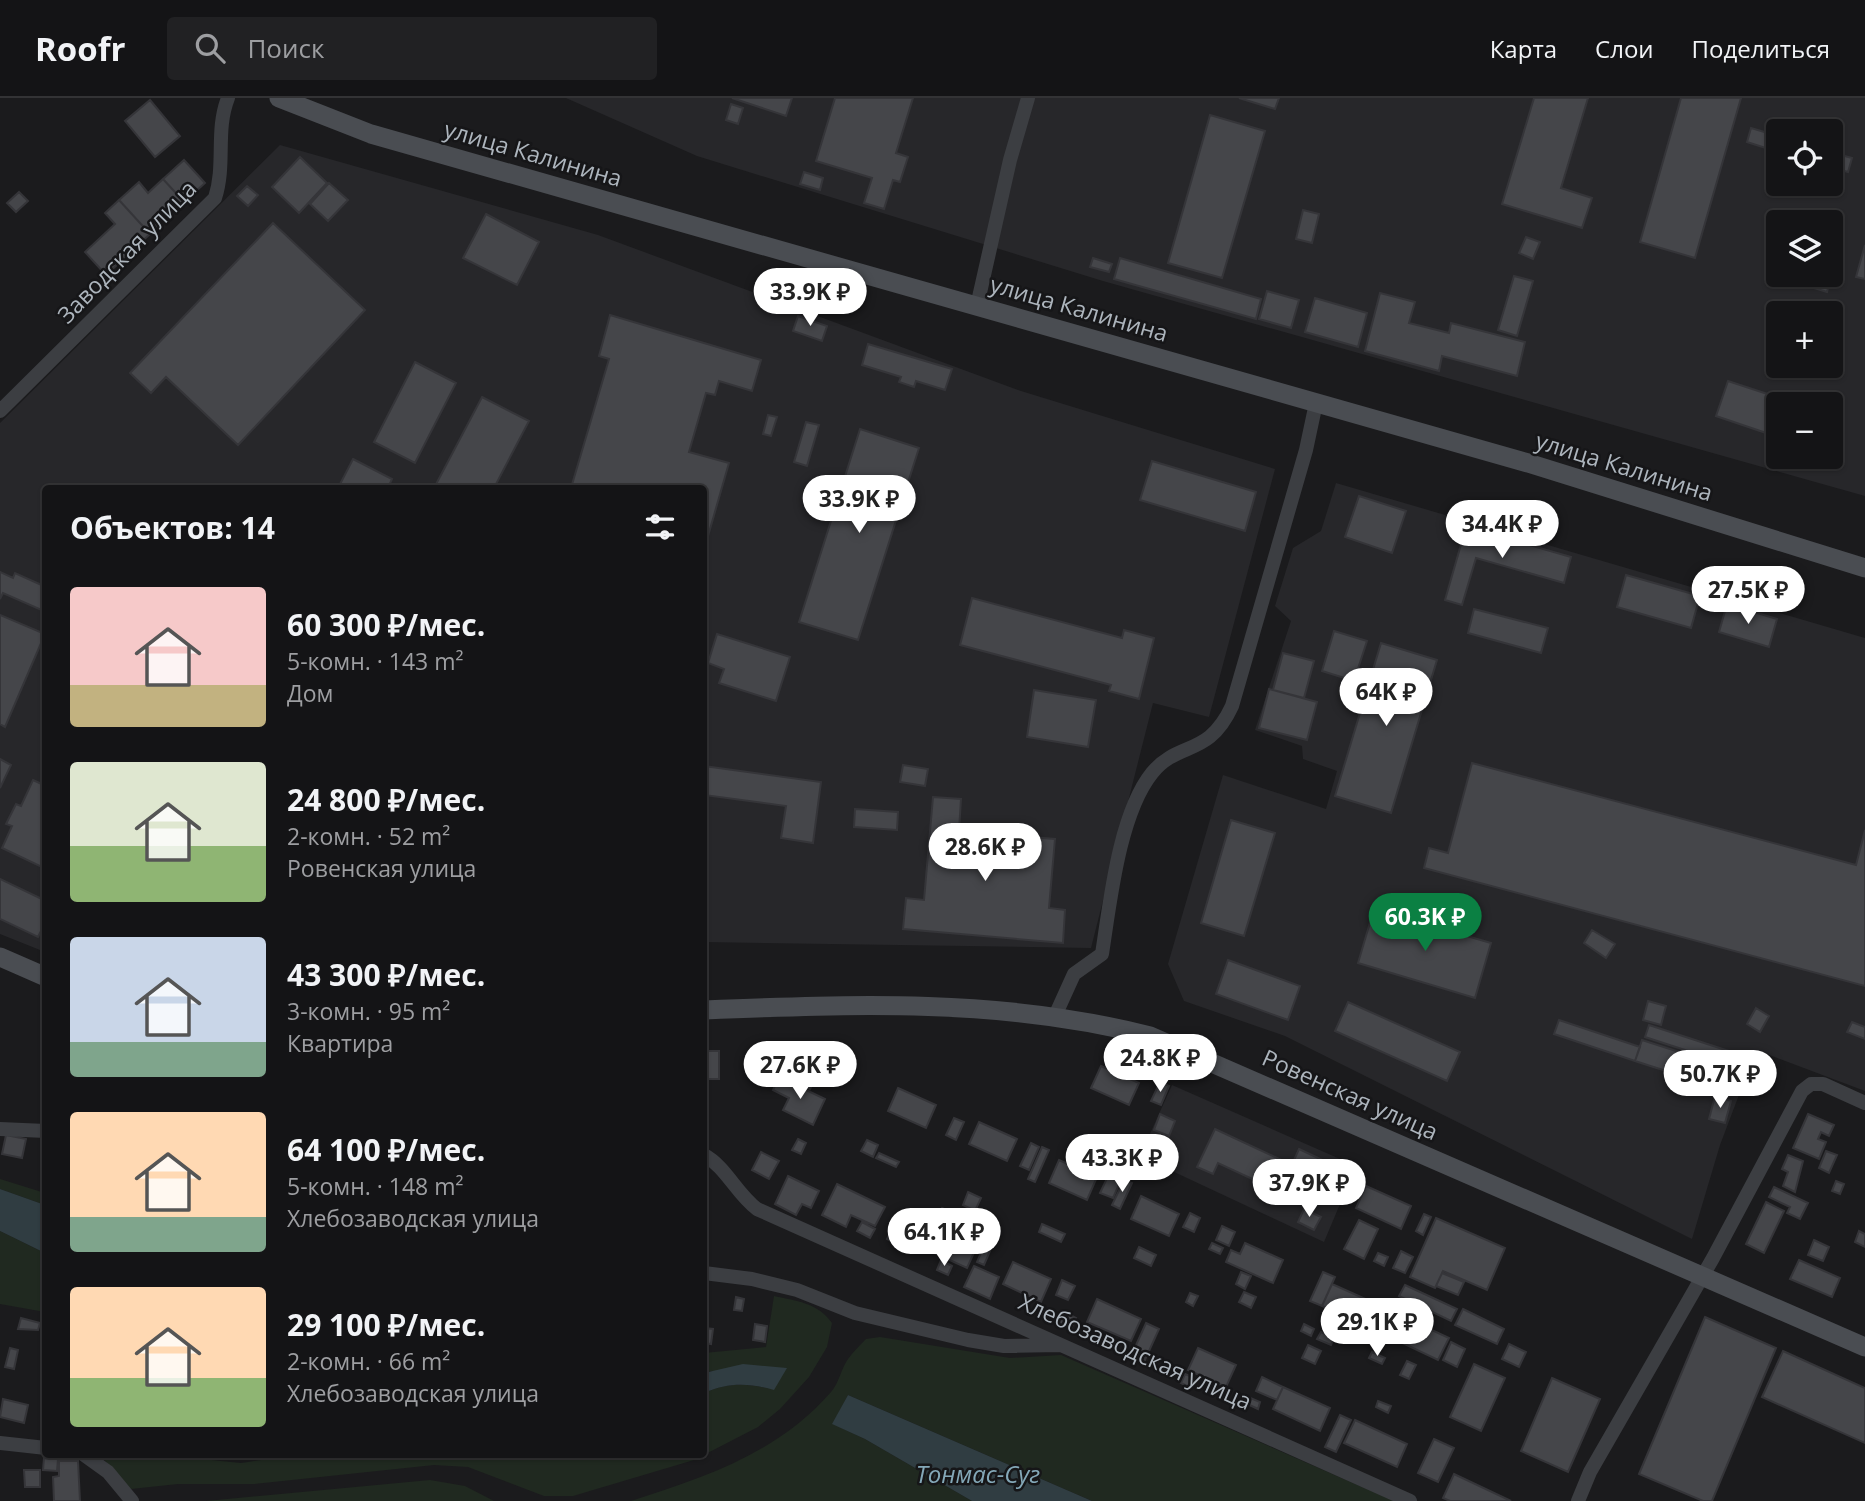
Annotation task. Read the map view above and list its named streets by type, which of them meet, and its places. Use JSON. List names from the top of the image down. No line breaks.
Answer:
{"streets":{"main road":["улица Калинина","Ровенская улица"],"street":["Заводская улица","Хлебозаводская улица"]},"water":["Тонмас-Суг"],"page":{"header":"Roofr","search":"Поиск","nav":["Карта","Слои","Поделиться"],"map_buttons":["+","−"],"price":["33.9K ₽","33.9K ₽","34.4K ₽","27.5K ₽","64K ₽","28.6K ₽","60.3K ₽","24.8K ₽","27.6K ₽","50.7K ₽","43.3K ₽","37.9K ₽","64.1K ₽","29.1K ₽"],"heading":"Объектов: 14","list":[{"name":"60 300 ₽/мес.","note":"5-комн. · 143 m² · Дом"},{"name":"24 800 ₽/мес.","note":"2-комн. · 52 m² · Ровенская улица"},{"name":"43 300 ₽/мес.","note":"3-комн. · 95 m² · Квартира"},{"name":"64 100 ₽/мес.","note":"5-комн. · 148 m² · Хлебозаводская улица"},{"name":"29 100 ₽/мес.","note":"2-комн. · 66 m² · Хлебозаводская улица"}]}}
